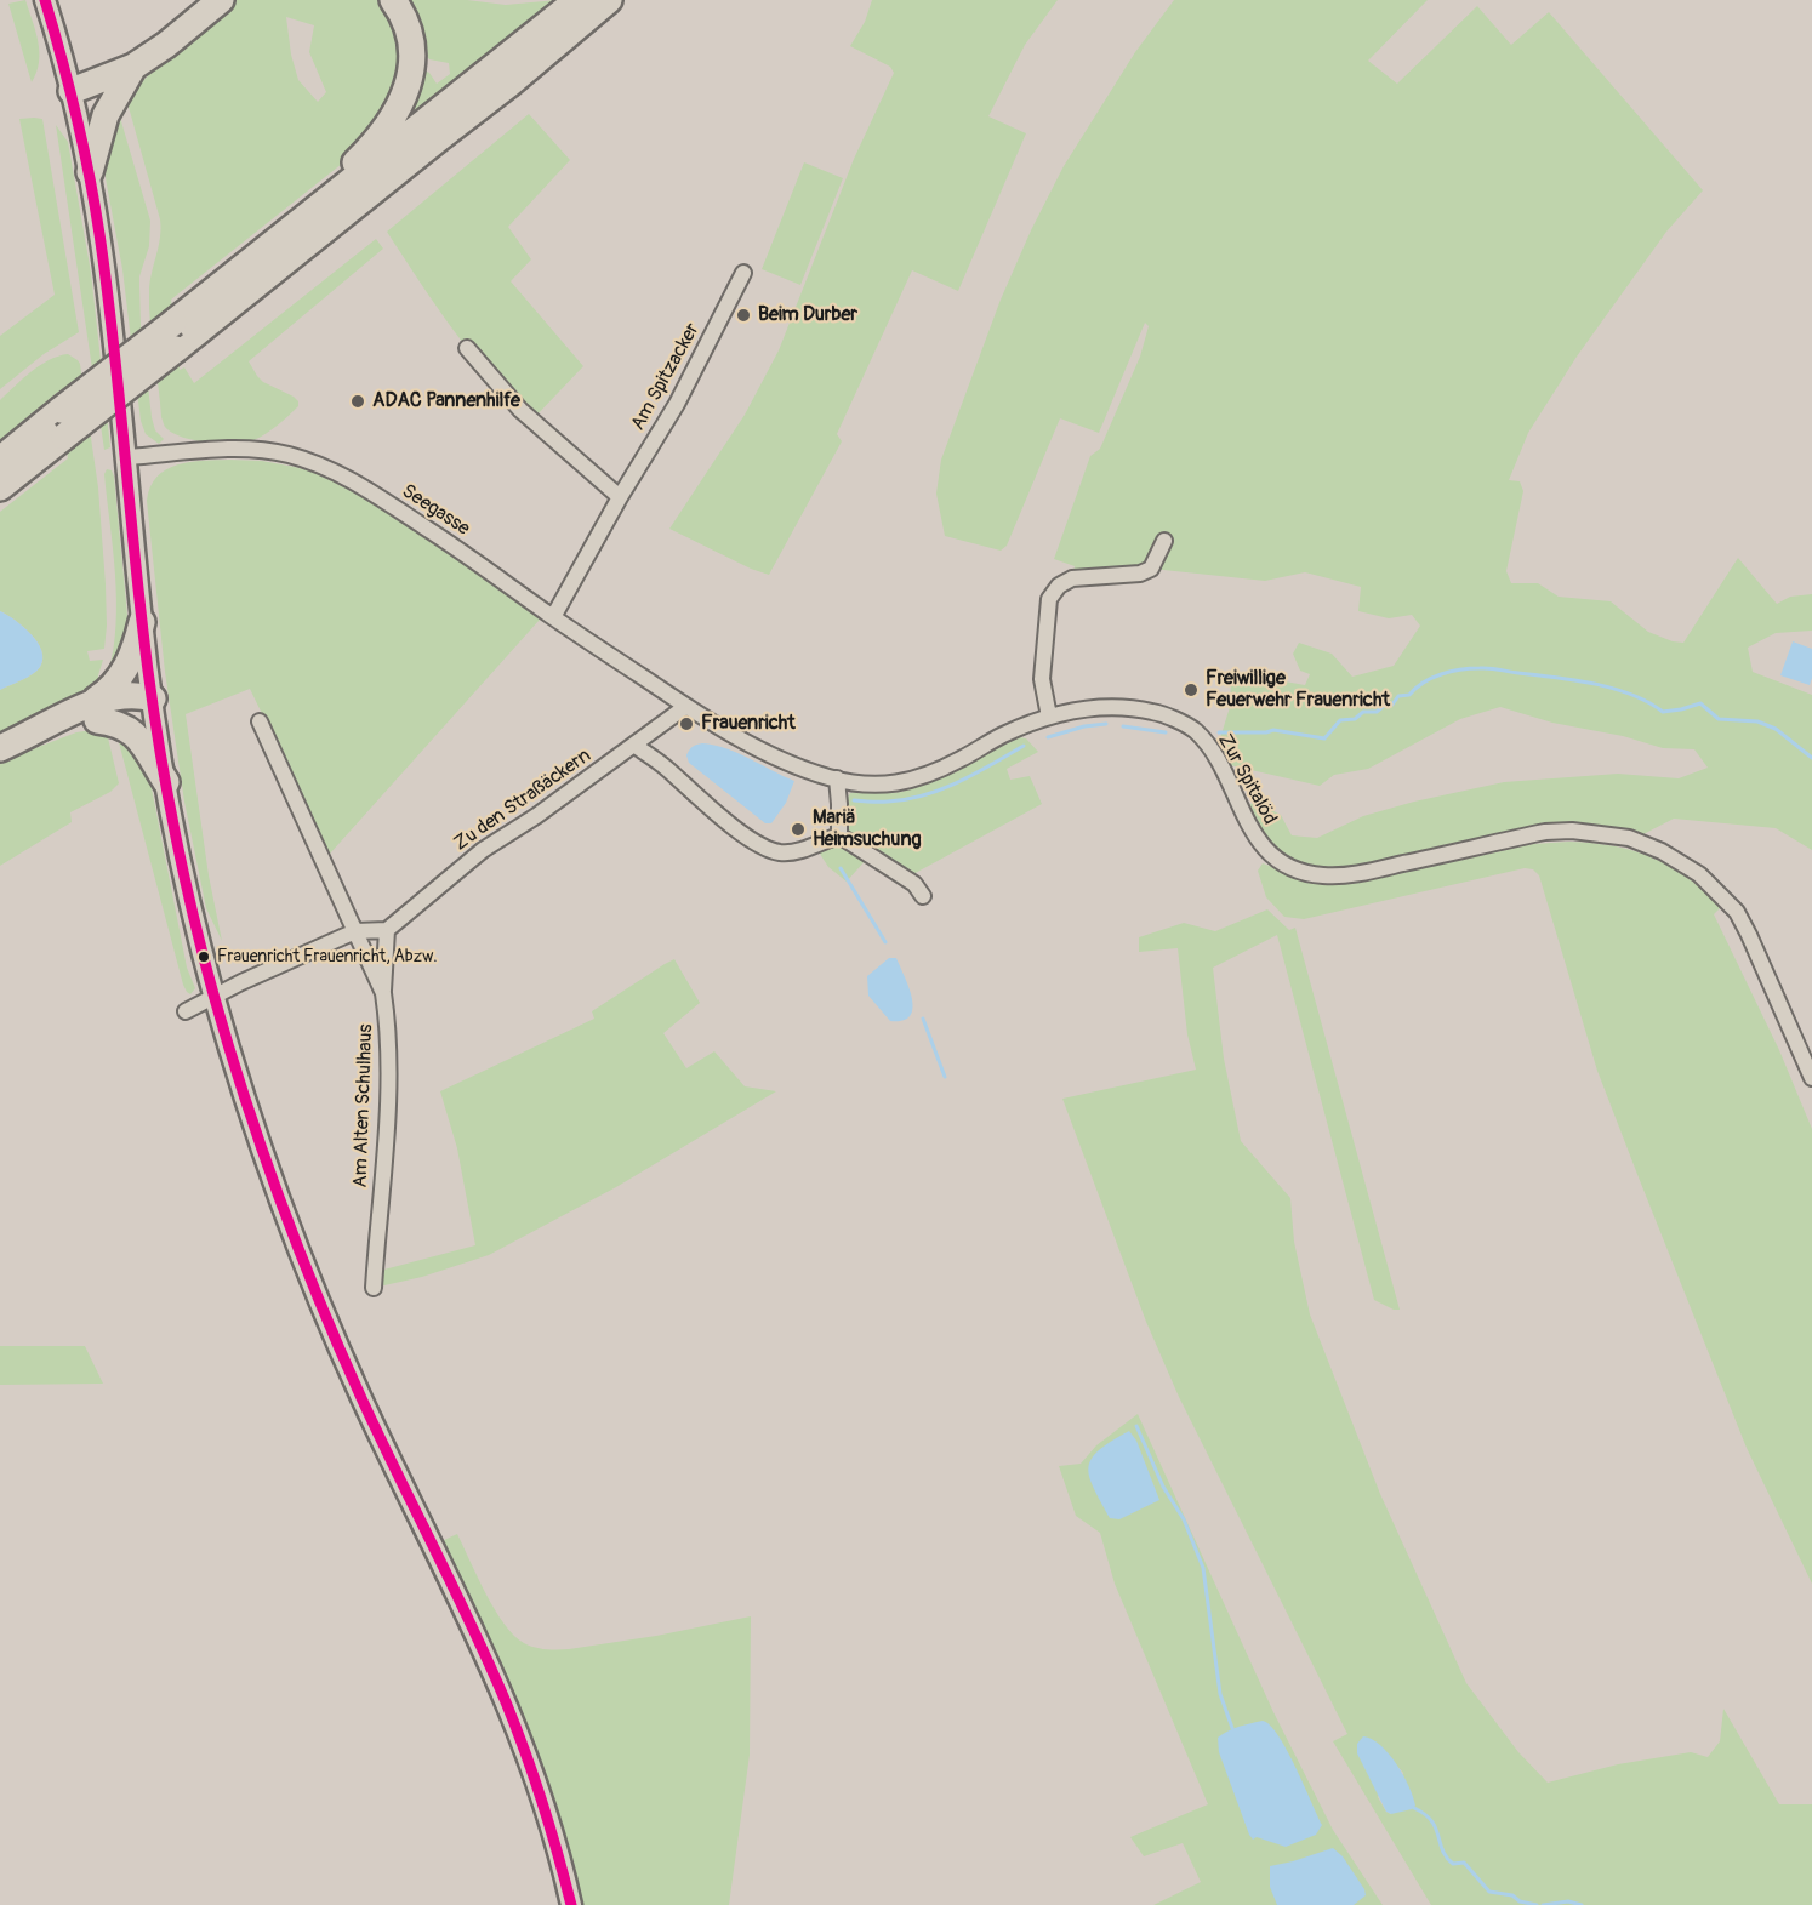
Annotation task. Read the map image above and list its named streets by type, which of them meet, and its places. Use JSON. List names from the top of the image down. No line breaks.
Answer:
{"streets":{"street":["Am Spitzacker","Seegasse","Zur Spitalöd","Zu den Straßäckern","Am Alten Schulhaus"]},"crossings":[["Am Spitzacker","Seegasse"],["Seegasse","Zur Spitalöd"],["Seegasse","Zu den Straßäckern"]],"places":["Beim Durber","ADAC Pannenhilfe","Freiwillige Feuerwehr Frauenricht","Frauenricht","Mariä Heimsuchung","Frauenricht Frauenricht, Abzw."]}
